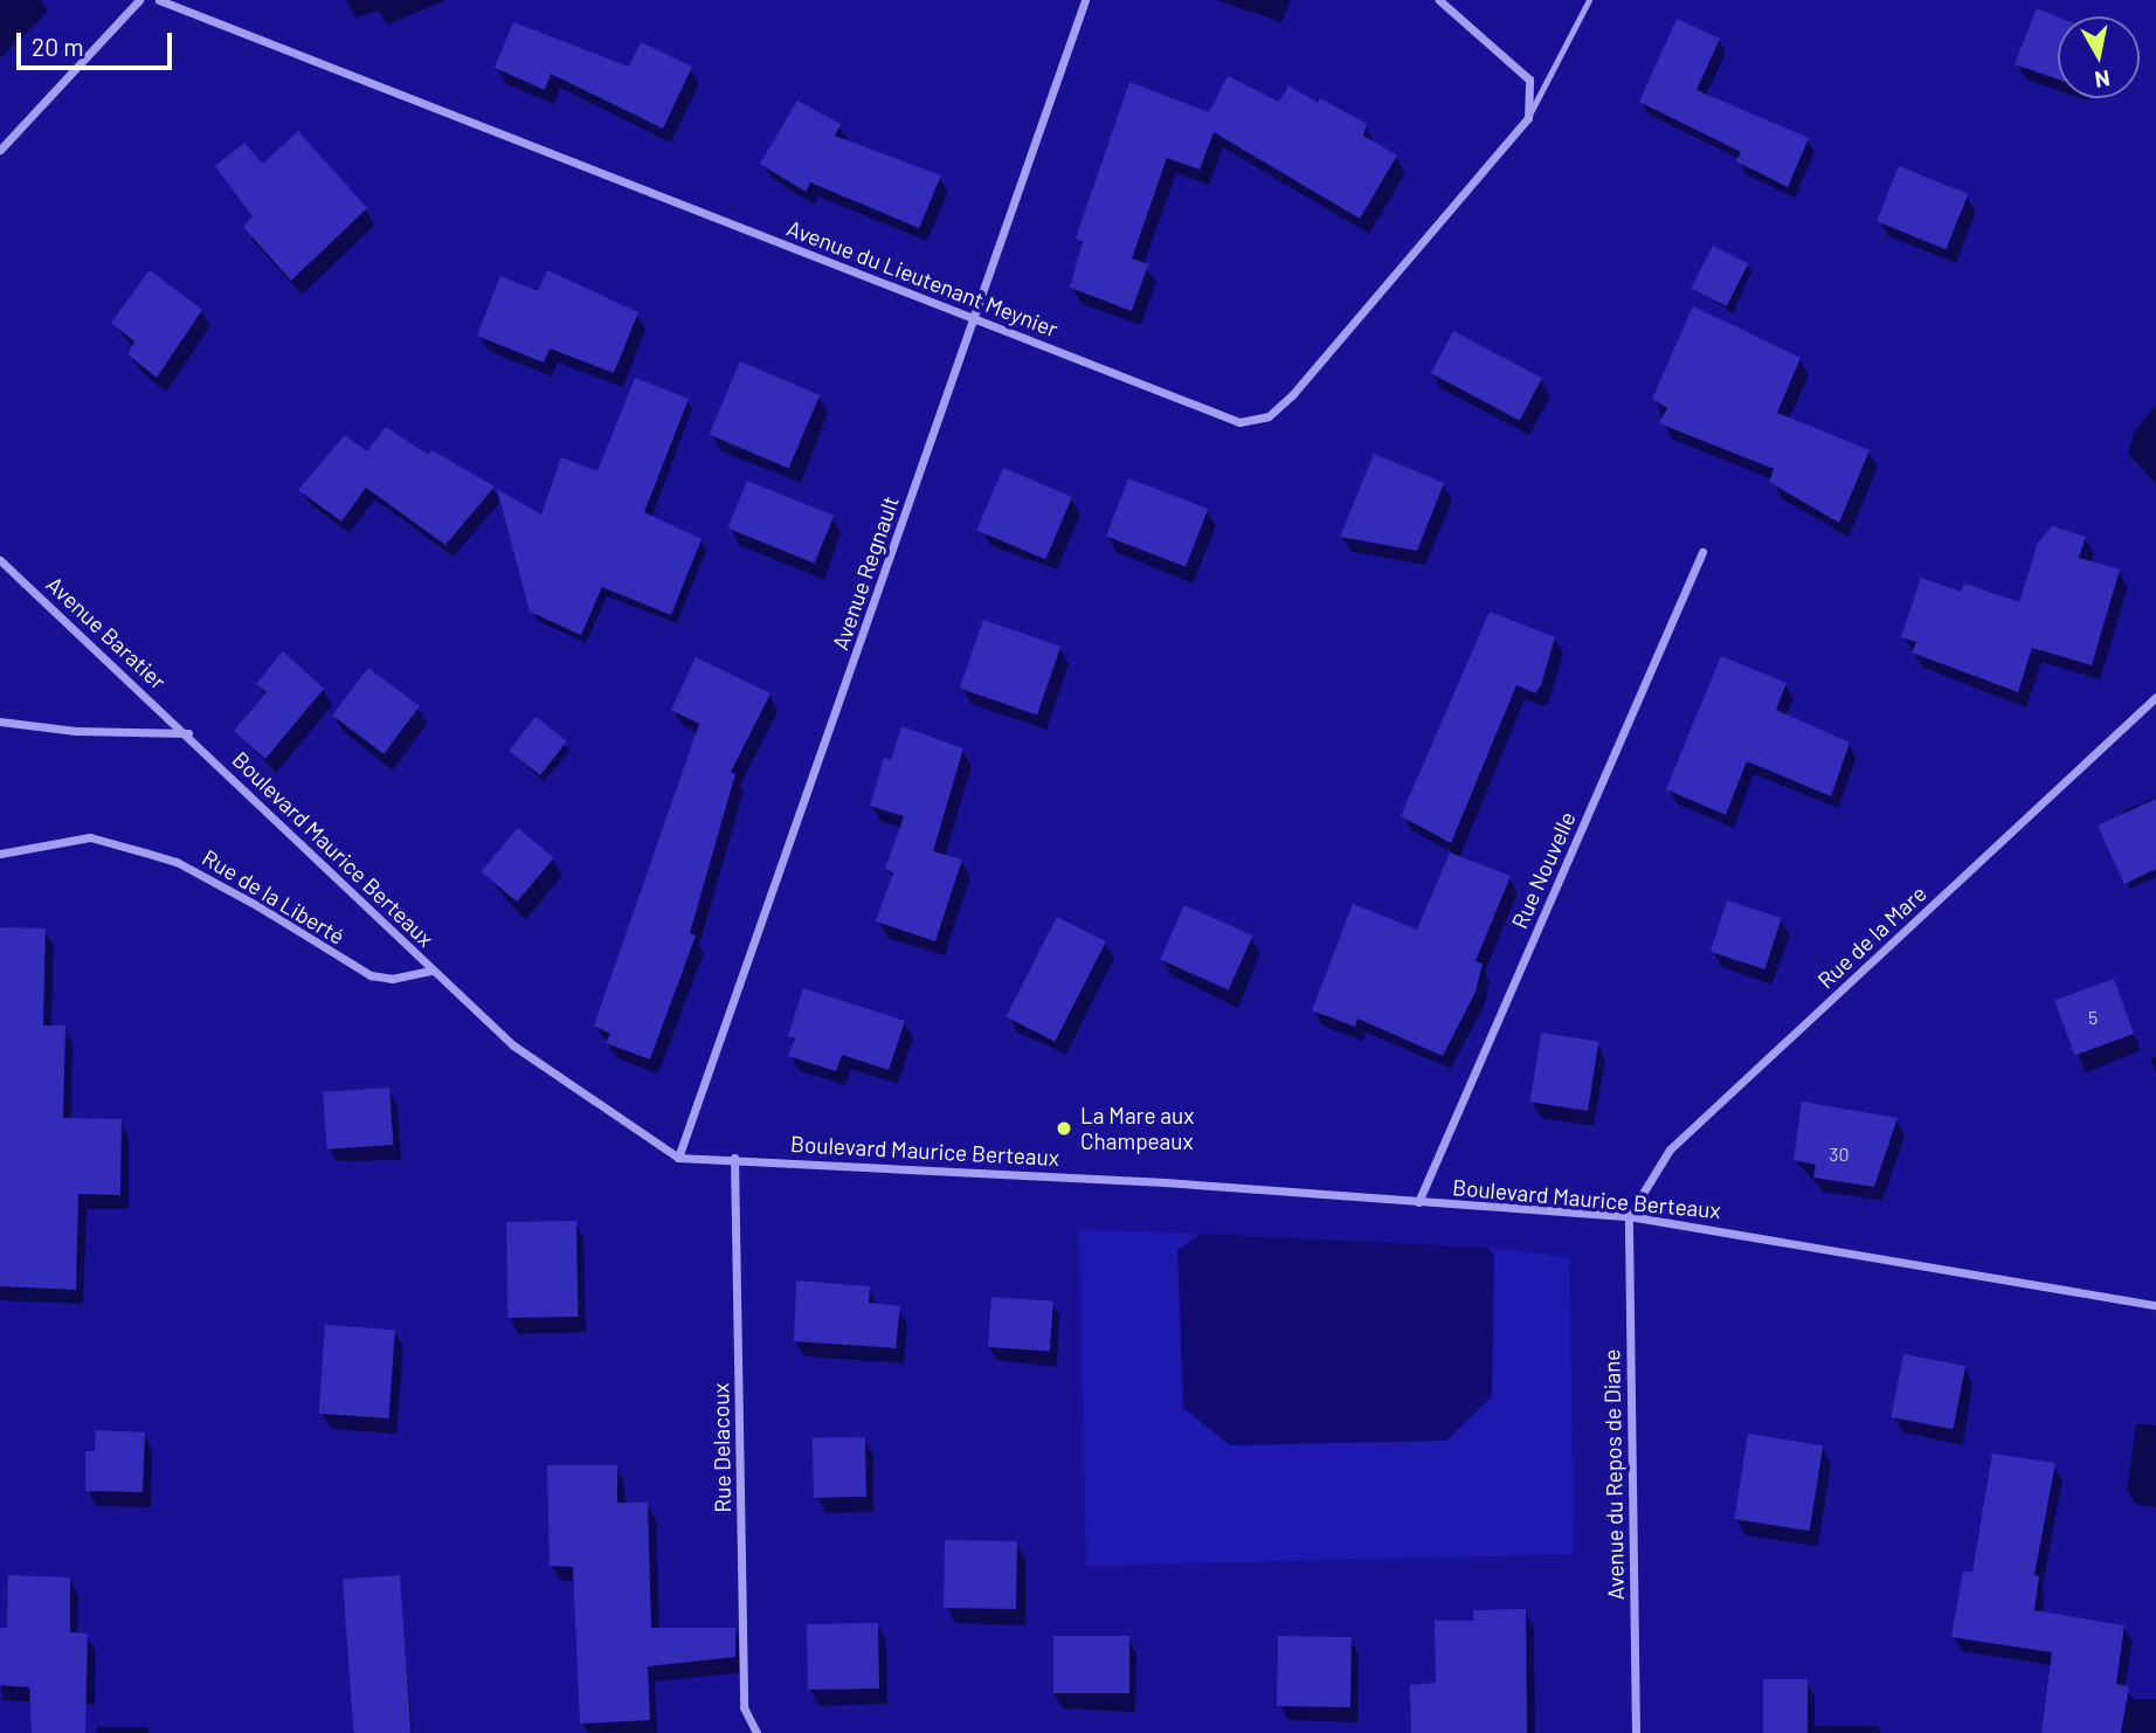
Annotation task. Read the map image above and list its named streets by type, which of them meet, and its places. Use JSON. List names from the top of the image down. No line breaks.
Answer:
{"streets":{"street":["Avenue du Lieutenant Meynier","Avenue Regnault","Avenue Baratier","Boulevard Maurice Berteaux","Rue Nouvelle","Rue de la Liberté","Rue de la Mare","Rue Delacoux","Avenue du Repos de Diane"]},"crossings":[["Avenue du Lieutenant Meynier","Avenue Regnault"],["Avenue Regnault","Boulevard Maurice Berteaux"],["Avenue Baratier","Boulevard Maurice Berteaux"],["Boulevard Maurice Berteaux","Rue Nouvelle"],["Boulevard Maurice Berteaux","Rue de la Liberté"],["Boulevard Maurice Berteaux","Rue de la Mare"],["Boulevard Maurice Berteaux","Rue Delacoux"],["Boulevard Maurice Berteaux","Avenue du Repos de Diane"],["Rue de la Mare","Avenue du Repos de Diane"]],"places":["La Mare aux Champeaux"],"house_numbers":["5","30"],"scale_bar":"20 m","north":"bottom"}
